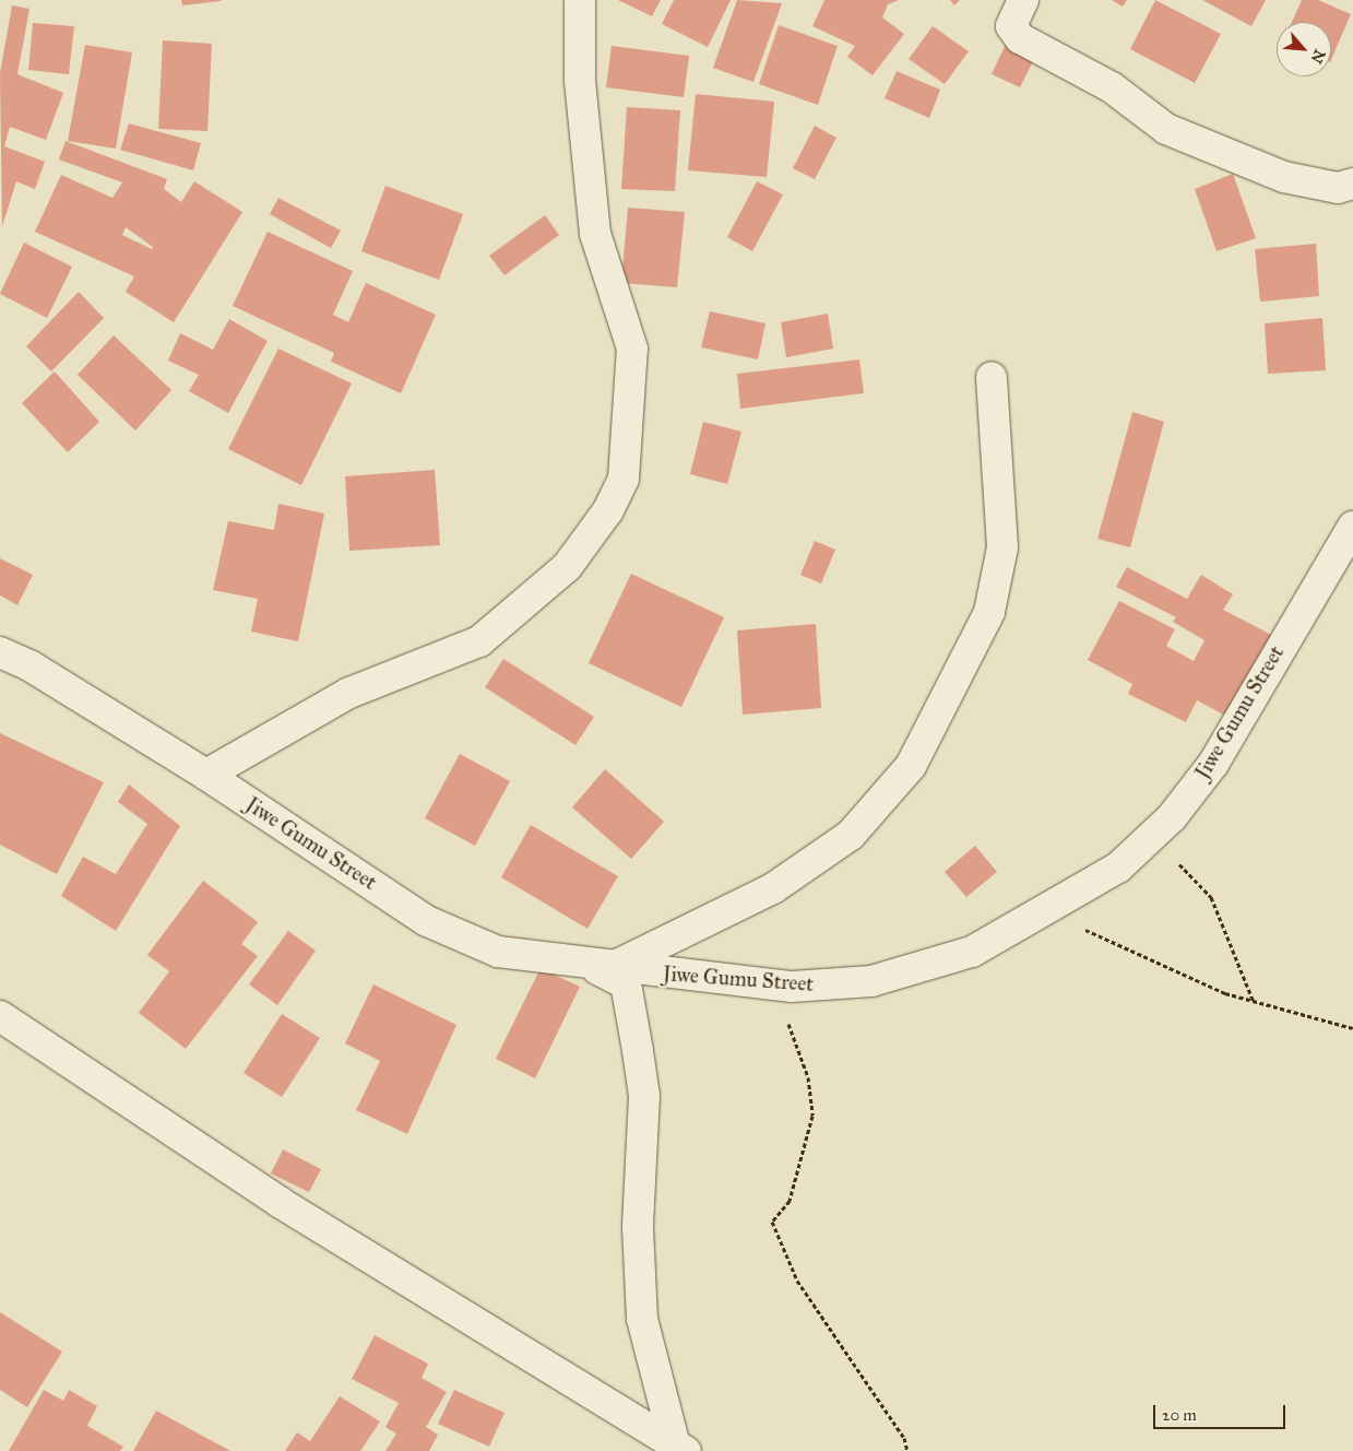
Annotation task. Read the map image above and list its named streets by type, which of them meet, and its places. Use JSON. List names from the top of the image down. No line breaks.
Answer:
{"streets":{"street":["Jiwe Gumu Street"]},"scale_bar":"20 m","north":"bottom right"}
